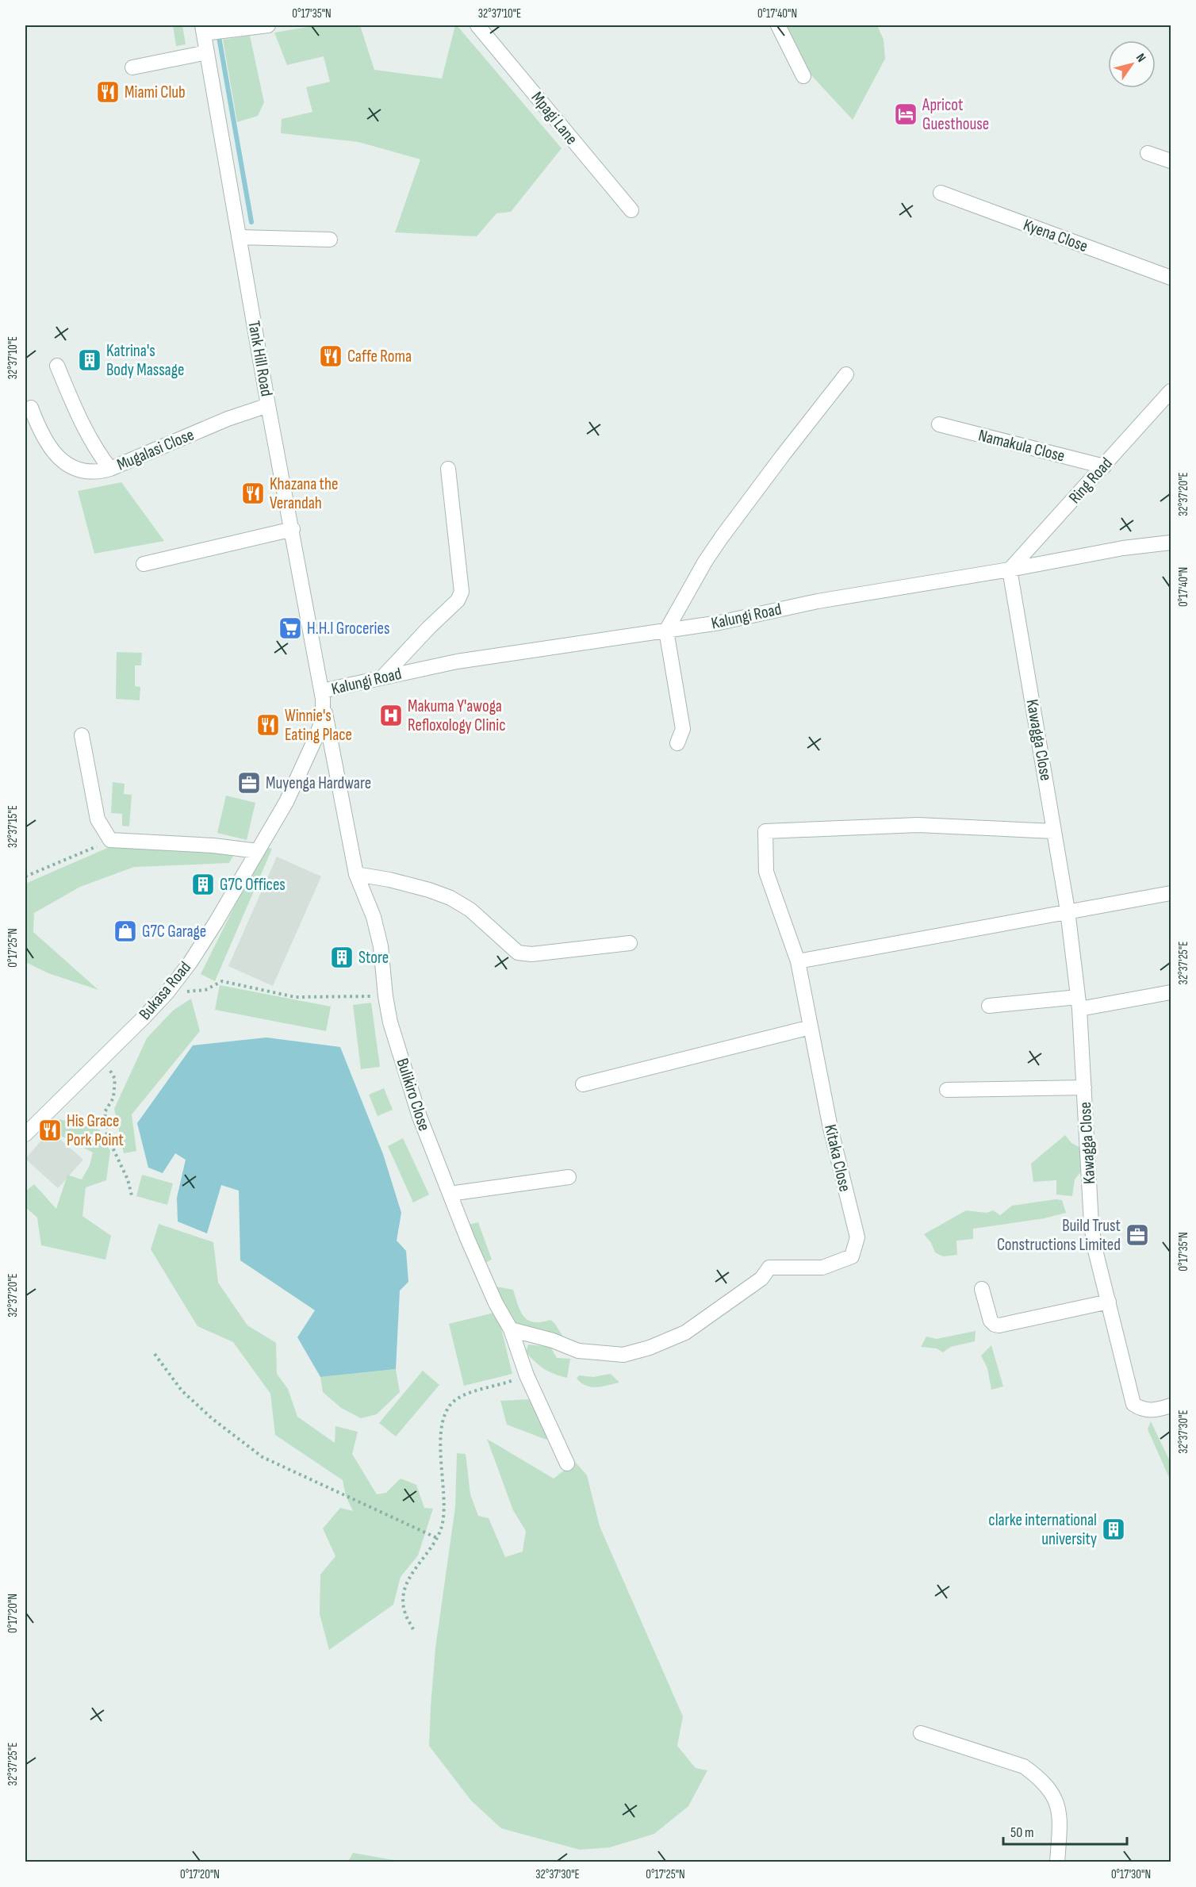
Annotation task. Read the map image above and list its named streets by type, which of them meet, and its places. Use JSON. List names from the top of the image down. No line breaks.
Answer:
{"streets":{"street":["Mpagi Lane","Kyena Close","Tank Hill Road","Namakula Close","Mugalasi Close","Ring Road","Kalungi Road","Kawagga Close","Bukasa Road","Bulikiro Close","Kitaka Close"]},"crossings":[["Tank Hill Road","Mugalasi Close"],["Tank Hill Road","Kalungi Road"],["Tank Hill Road","Bukasa Road"],["Namakula Close","Ring Road"],["Ring Road","Kalungi Road"],["Ring Road","Kawagga Close"],["Kalungi Road","Kawagga Close"],["Kalungi Road","Bukasa Road"],["Kawagga Close","Kitaka Close"],["Bukasa Road","Bulikiro Close"],["Bulikiro Close","Kitaka Close"]],"places":{"restaurant":["Miami Club","Caffe Roma","Khazana the Verandah","Winnie's Eating Place","His Grace Pork Point"],"hotel":["Apricot Guesthouse"],"building":["Katrina's Body Massage","G7C Offices","Store","clarke international university"],"supermarket":["H.H.I Groceries"],"hospital":["Makuma Y'awoga Refloxology Clinic"],"office":["Muyenga Hardware","Build Trust Constructions Limited"],"shop":["G7C Garage"]},"scale_bar":"50 m","north":"top right","coordinates":["0°17'35\"N","32°37'10\"E","0°17'40\"N","32°37'20\"E","32°37'15\"E","0°17'25\"N","32°37'25\"E","32°37'30\"E","0°17'20\"N","0°17'30\"N"]}
